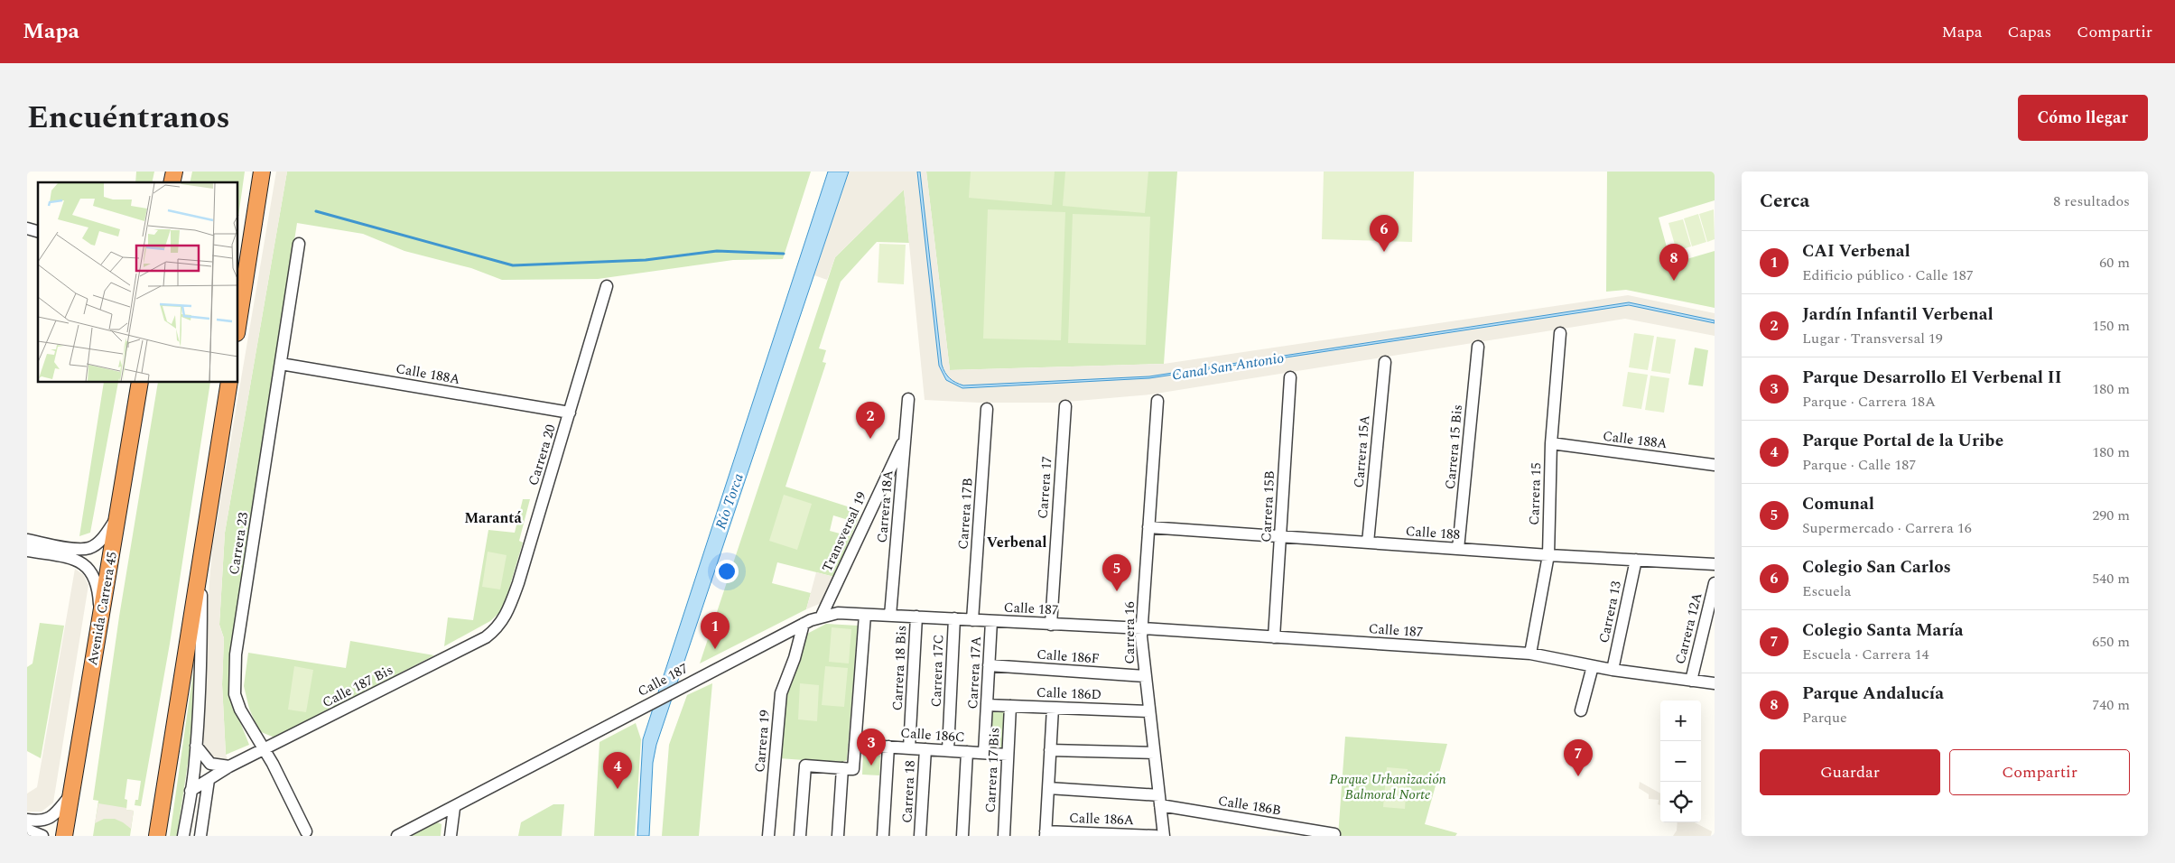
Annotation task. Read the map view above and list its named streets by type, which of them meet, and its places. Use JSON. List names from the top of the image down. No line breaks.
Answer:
{"streets":{"highway":["Avenida Carrera 45"],"street":["Calle 188A","Carrera 15 Bis","Carrera 15A","Carrera 20","Carrera 17","Carrera 15","Carrera 18A","Carrera 15B","Carrera 17B","Transversal 19","Calle 188","Carrera 23","Calle 187","Carrera 13","Carrera 12A","Carrera 16","Calle 186F","Carrera 18 Bis","Carrera 17C","Carrera 17A","Calle 187 Bis","Calle 186D","Calle 186C","Carrera 19","Carrera 17 Bis","Carrera 18","Calle 186B","Calle 186A"]},"crossings":[["Calle 188A","Carrera 20"],["Calle 188A","Carrera 15"],["Calle 188A","Carrera 23"],["Carrera 15 Bis","Calle 188"],["Carrera 15A","Calle 188"],["Carrera 20","Calle 187 Bis"],["Carrera 17","Calle 187"],["Carrera 15","Calle 188"],["Carrera 15","Calle 187"],["Carrera 18A","Transversal 19"],["Carrera 18A","Calle 187"],["Carrera 15B","Calle 188"],["Carrera 15B","Calle 187"],["Carrera 17B","Calle 187"],["Transversal 19","Calle 187"],["Calle 188","Carrera 13"],["Calle 188","Carrera 16"],["Carrera 23","Calle 187 Bis"],["Calle 187","Carrera 13"],["Calle 187","Carrera 12A"],["Calle 187","Carrera 16"],["Calle 187","Carrera 18 Bis"],["Calle 187","Carrera 17C"],["Calle 187","Carrera 17A"],["Calle 187","Carrera 19"],["Carrera 16","Calle 186F"],["Carrera 16","Calle 186D"],["Carrera 16","Calle 186B"],["Calle 186F","Carrera 17A"],["Carrera 18 Bis","Calle 186C"],["Carrera 17C","Calle 186C"],["Carrera 17A","Calle 186D"],["Carrera 17A","Calle 186C"],["Calle 186D","Carrera 17 Bis"],["Calle 186C","Carrera 17 Bis"],["Calle 186C","Carrera 18"]],"districts":["Marantá","Verbenal"],"water":["Canal San Antonio","Río Torca"],"parks":["Parque Urbanización Balmoral Norte"],"page":{"header":"Mapa","nav":["Mapa","Capas","Compartir"],"title":"Encuéntranos","buttons":["Cómo llegar",["Guardar","Compartir"]],"heading":["Cerca","8 resultados"],"pins":["6","8","2","5","1","3","7","4"],"list":[{"mark":"1","name":"CAI Verbenal","note":"Edificio público · Calle 187","value":"60 m"},{"mark":"2","name":"Jardín Infantil Verbenal","note":"Lugar · Transversal 19","value":"150 m"},{"mark":"3","name":"Parque Desarrollo El Verbenal II","note":"Parque · Carrera 18A","value":"180 m"},{"mark":"4","name":"Parque Portal de la Uribe","note":"Parque · Calle 187","value":"180 m"},{"mark":"5","name":"Comunal","note":"Supermercado · Carrera 16","value":"290 m"},{"mark":"6","name":"Colegio San Carlos","note":"Escuela","value":"540 m"},{"mark":"7","name":"Colegio Santa María","note":"Escuela · Carrera 14","value":"650 m"},{"mark":"8","name":"Parque Andalucía","note":"Parque","value":"740 m"}],"map_buttons":["+","−"]}}
